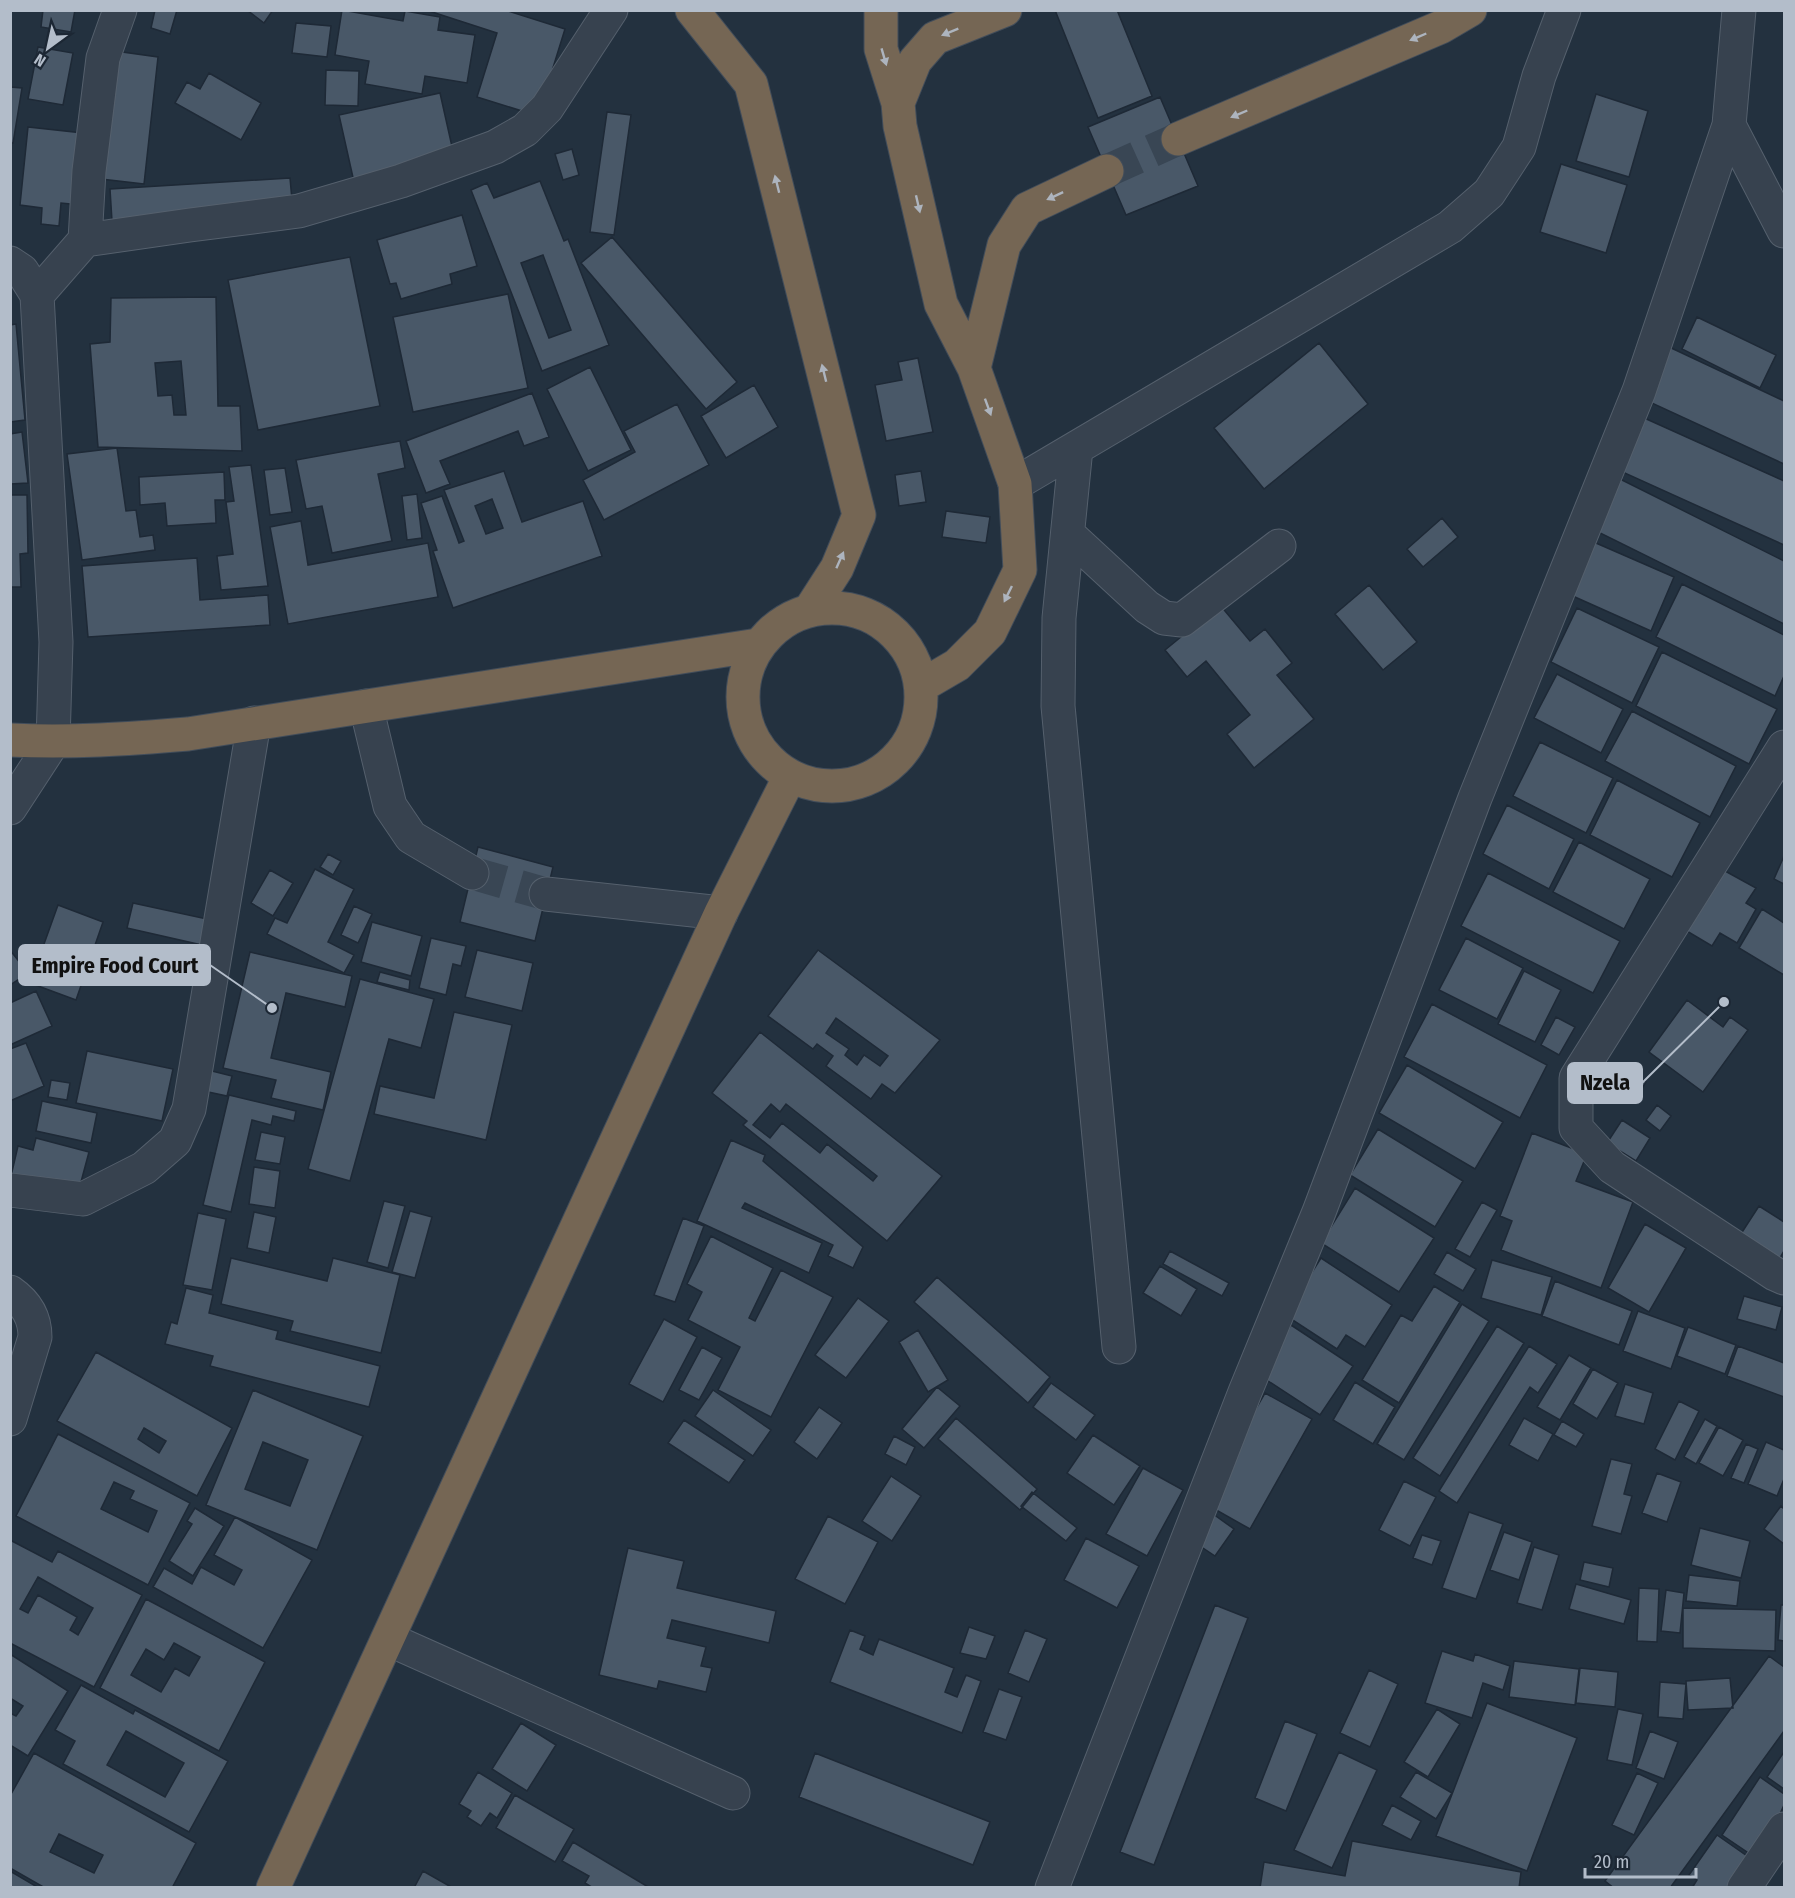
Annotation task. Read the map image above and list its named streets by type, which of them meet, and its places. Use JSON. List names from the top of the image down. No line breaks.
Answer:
{"places":["Nzela","Empire Food Court"],"scale_bar":"20 m","north":"bottom left"}
